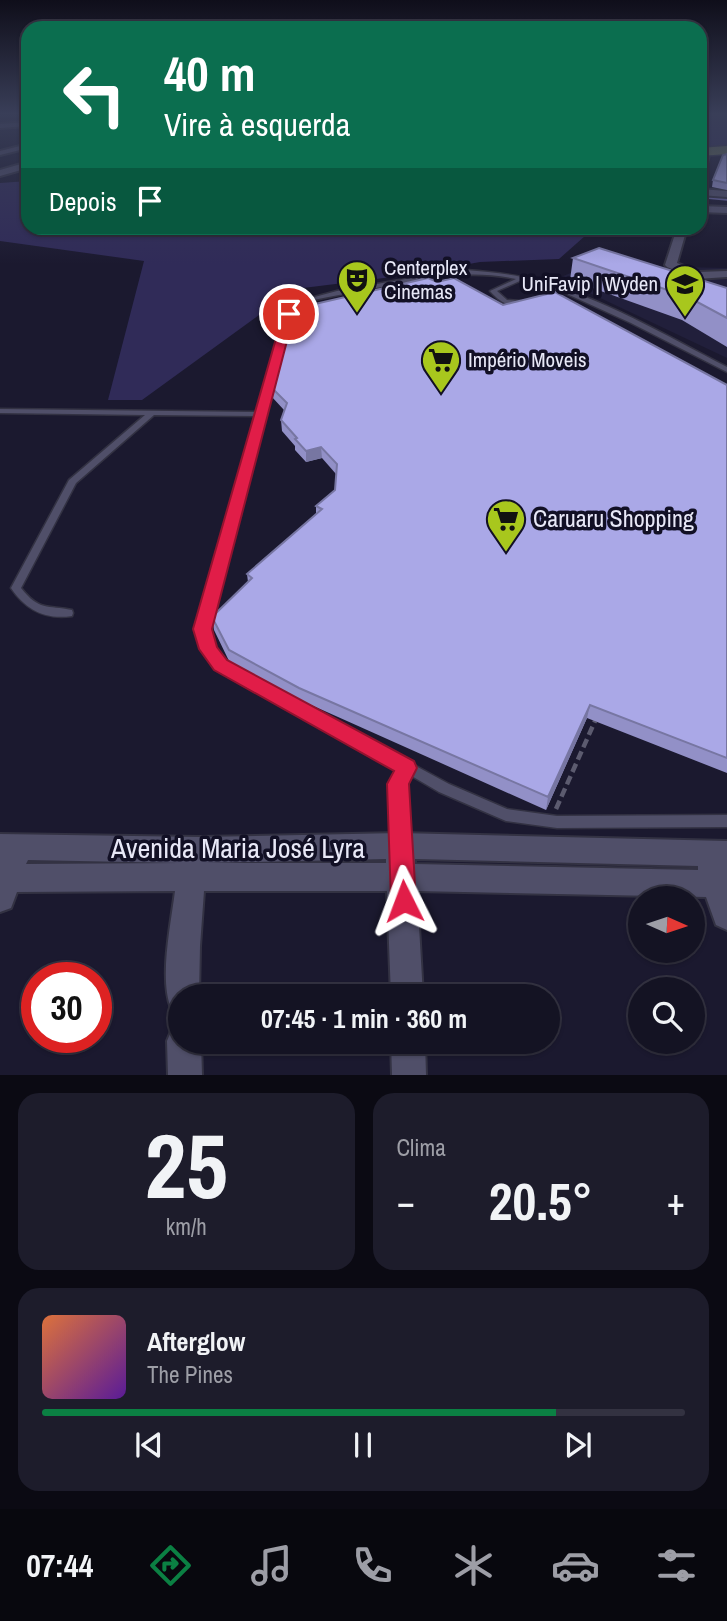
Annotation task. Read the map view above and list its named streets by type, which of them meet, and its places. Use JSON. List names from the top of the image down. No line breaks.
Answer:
{"streets":{"street":["Avenida Maria José Lyra"]},"places":{"theatre":["Centerplex Cinemas"],"school or university":["UniFavip | Wyden"],"supermarket":["Império Moveis","Caruaru Shopping"]},"north":"right","page":{"turn":["40 m","Vire à esquerda"],"then":"Depois","limit":"30","trip":"07:45 · 1 min · 360 m","tile":[["25","km/h"],"Clima"],"heat":["−","20.5°","+"],"song":["Afterglow","The Pines"],"tabs":"07:44"}}
